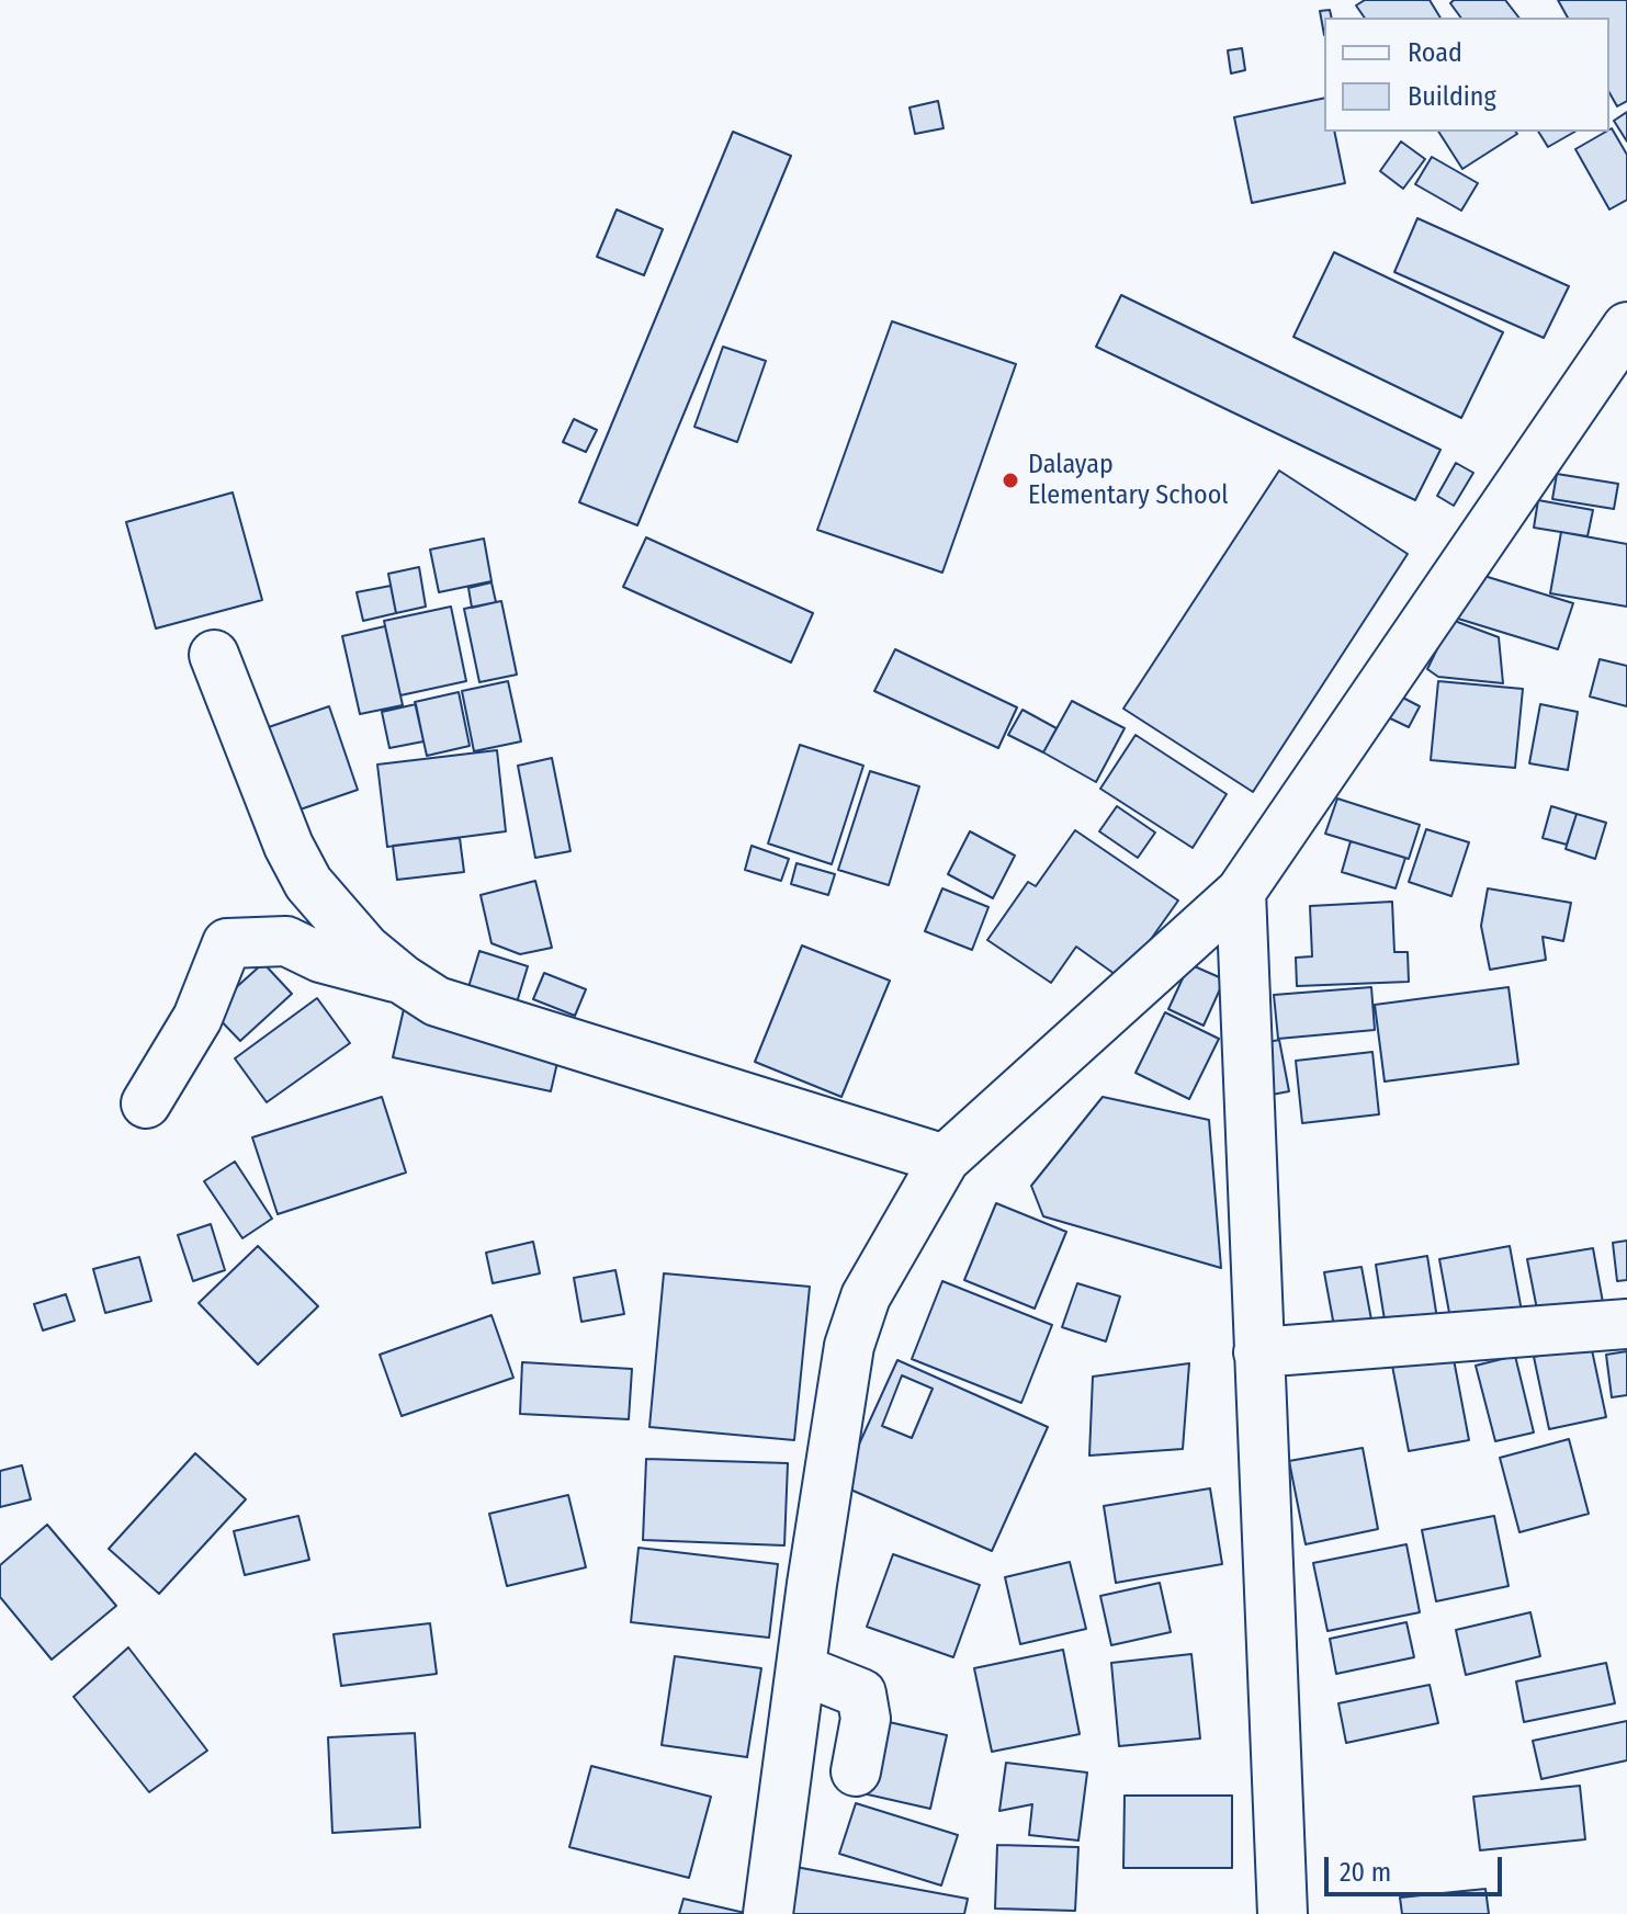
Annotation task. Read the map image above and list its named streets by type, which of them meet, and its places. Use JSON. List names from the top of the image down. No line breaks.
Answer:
{"places":["Dalayap Elementary School"],"legend":["Road","Building"],"scale_bar":"20 m"}
